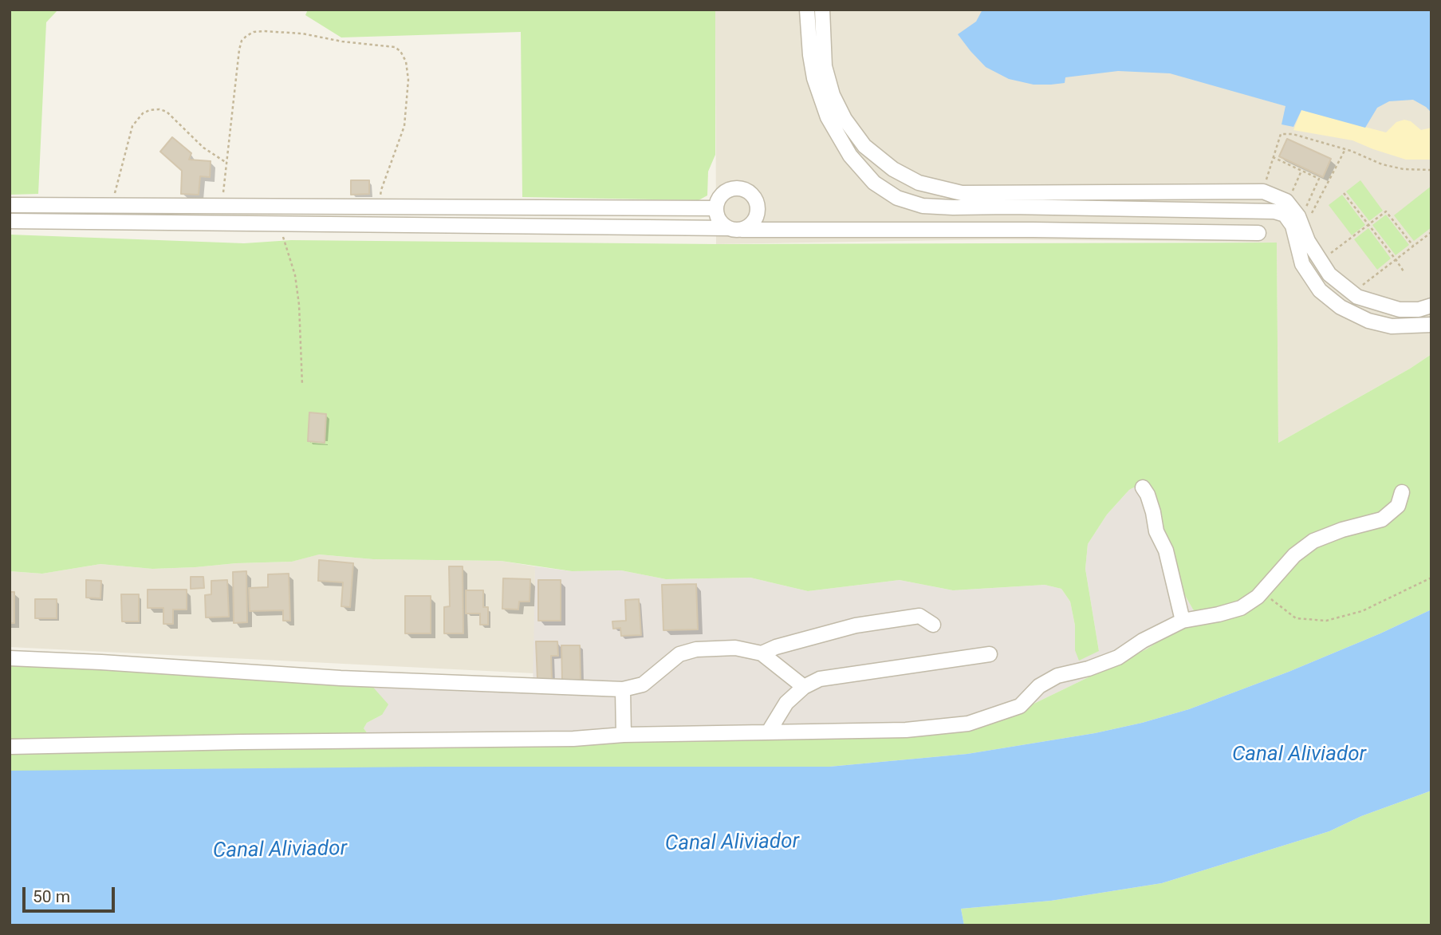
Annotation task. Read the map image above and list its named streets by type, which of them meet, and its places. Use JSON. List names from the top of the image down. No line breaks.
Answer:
{"water":["Canal Aliviador"],"scale_bar":"50 m"}
